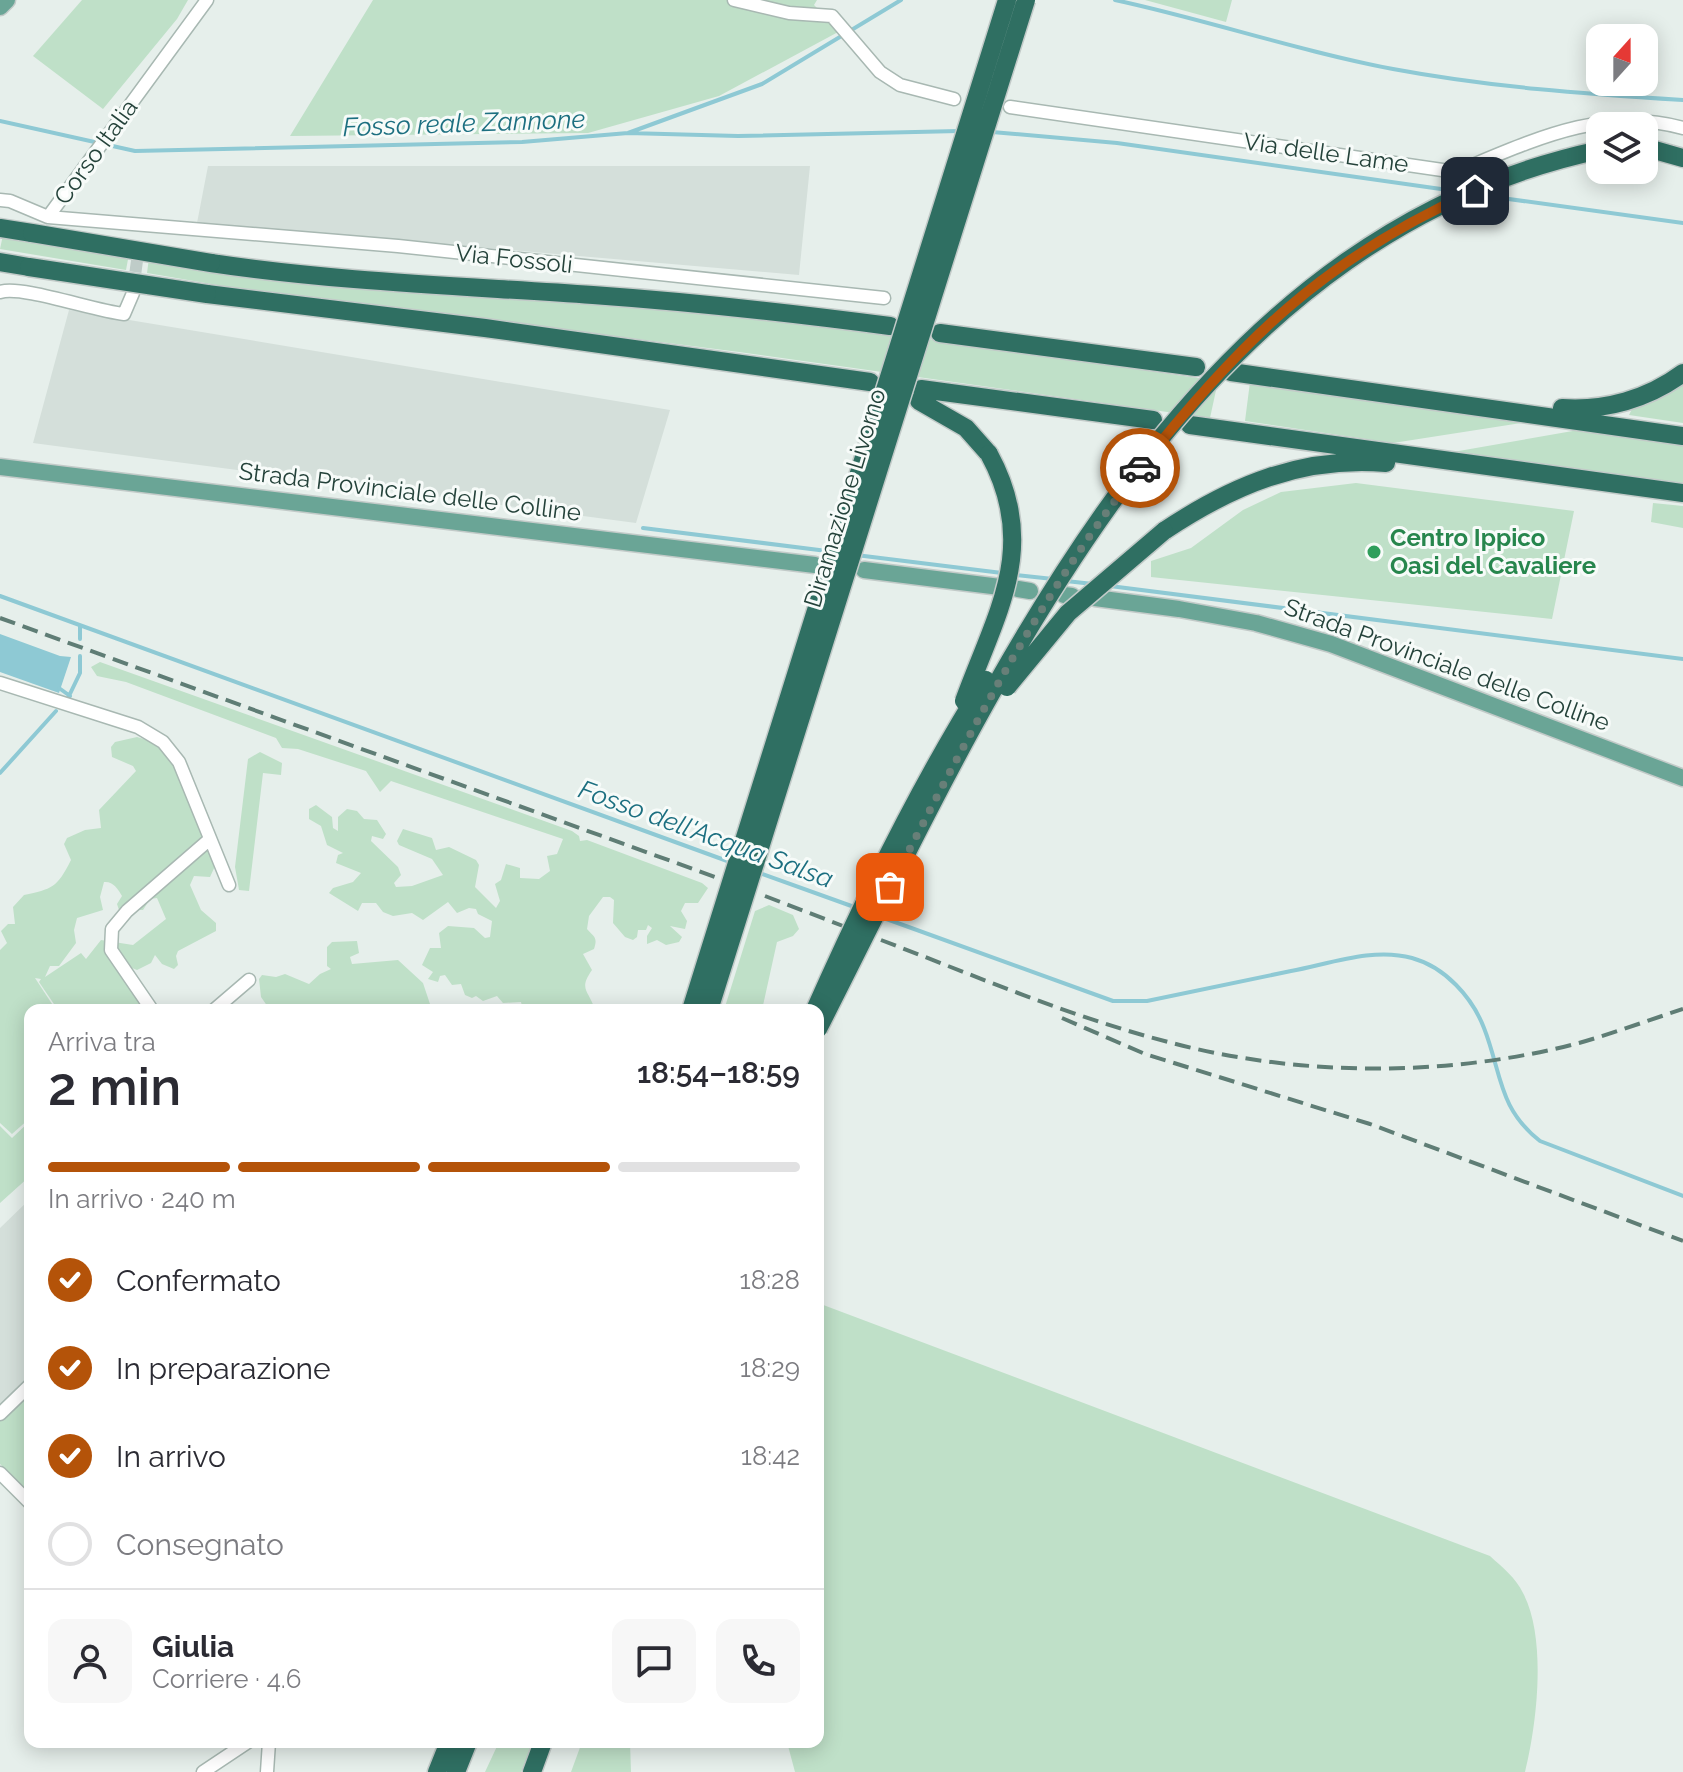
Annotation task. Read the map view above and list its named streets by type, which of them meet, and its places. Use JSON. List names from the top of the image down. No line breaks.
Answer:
{"streets":{"highway":["Diramazione Livorno"],"main road":["Strada Provinciale delle Colline"],"street":["Corso Italia","Via delle Lame","Via Fossoli"]},"crossings":[["Corso Italia","Via Fossoli"]],"water":["Fosso reale Zannone","Fosso dell'Acqua Salsa"],"places":["Centro Ippico Oasi del Cavaliere"],"north":"top","page":{"heading":["2 min","Arriva tra","18:54–18:59"],"panel":["Giulia","Corriere · 4.6"],"bar":"In arrivo · 240 m","list":[["Confermato","18:28"],["In preparazione","18:29"],["In arrivo","18:42"],"Consegnato"]}}
